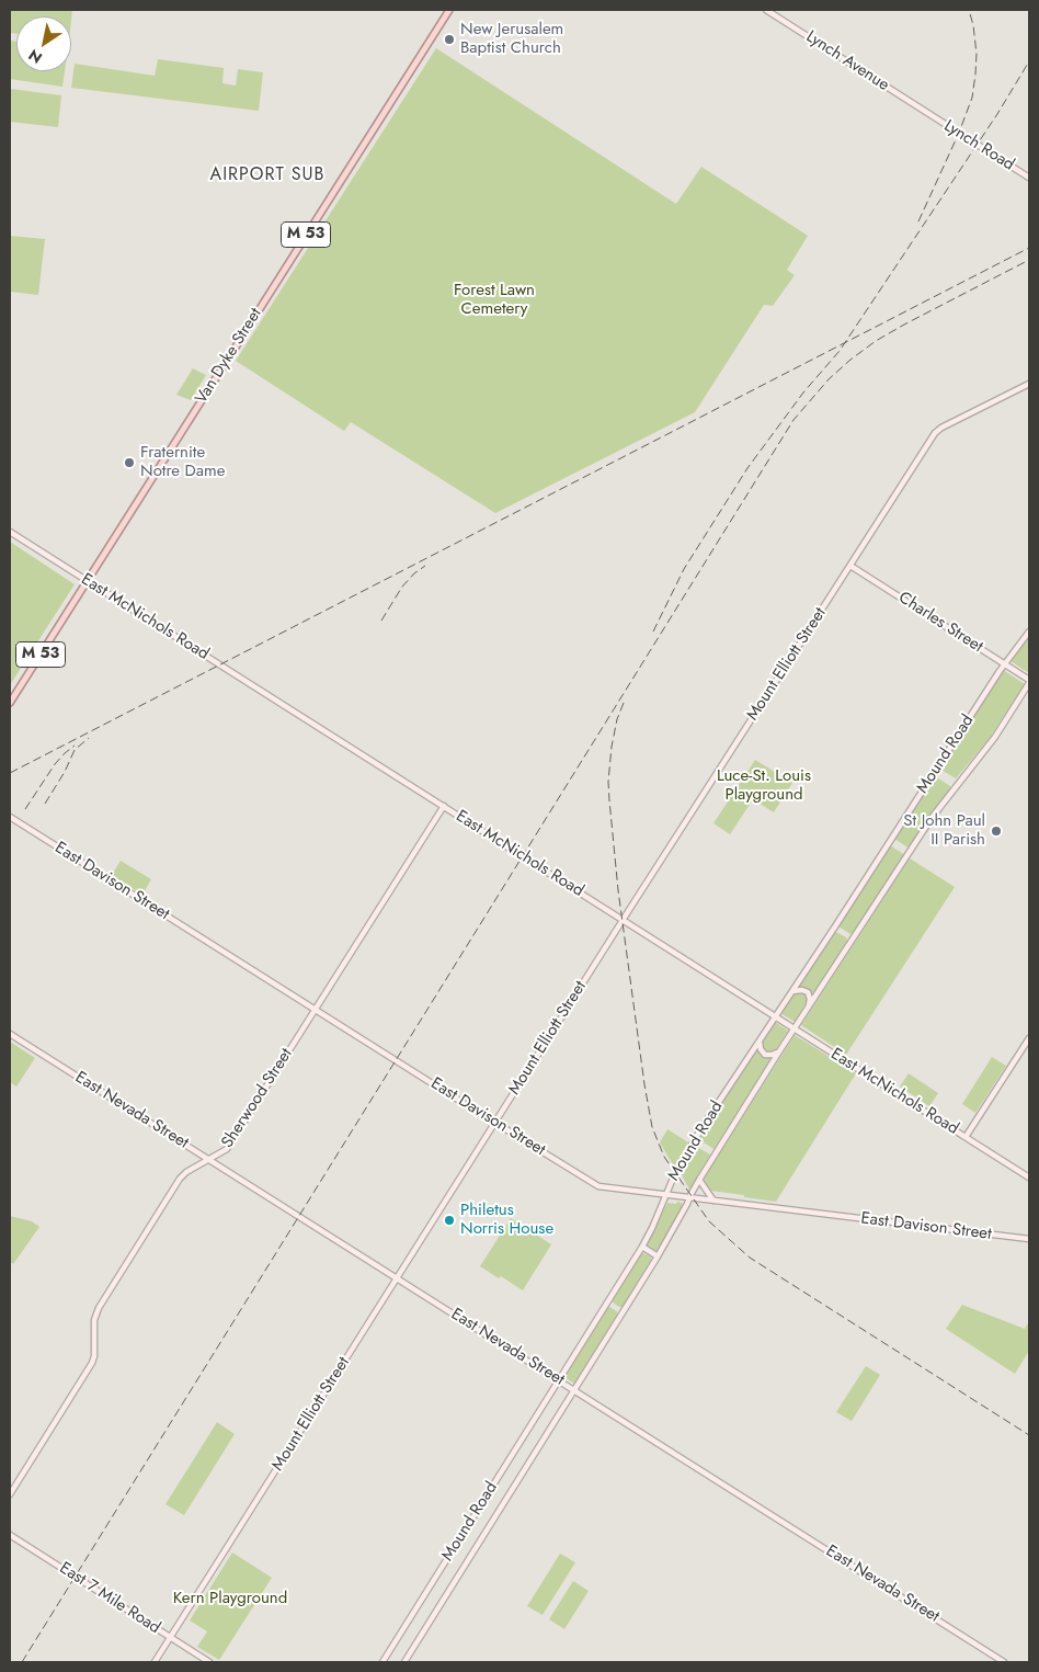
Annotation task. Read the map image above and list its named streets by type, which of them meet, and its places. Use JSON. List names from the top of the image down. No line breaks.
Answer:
{"streets":{"main road":["Lynch Avenue","Lynch Road","M 53","Van Dyke Street","East McNichols Road","Charles Street","Mount Elliott Street","Mound Road","East Davison Street","Sherwood Street","East Nevada Street","East 7 Mile Road"]},"crossings":[["Lynch Avenue","Lynch Road"],["Van Dyke Street","East McNichols Road"],["East McNichols Road","Mount Elliott Street"],["East McNichols Road","Mound Road"],["East McNichols Road","Sherwood Street"],["Charles Street","Mount Elliott Street"],["Charles Street","Mound Road"],["Mount Elliott Street","East Davison Street"],["Mount Elliott Street","East Nevada Street"],["Mount Elliott Street","East 7 Mile Road"],["Mound Road","East Davison Street"],["Mound Road","East Nevada Street"],["East Davison Street","Sherwood Street"],["Sherwood Street","East Nevada Street"]],"districts":["AIRPORT SUB"],"parks":["Forest Lawn Cemetery","Luce-St. Louis Playground","Kern Playground"],"places":["New Jerusalem Baptist Church","Fraternite Notre Dame","St John Paul II Parish","Philetus Norris House"],"north":"bottom left"}
